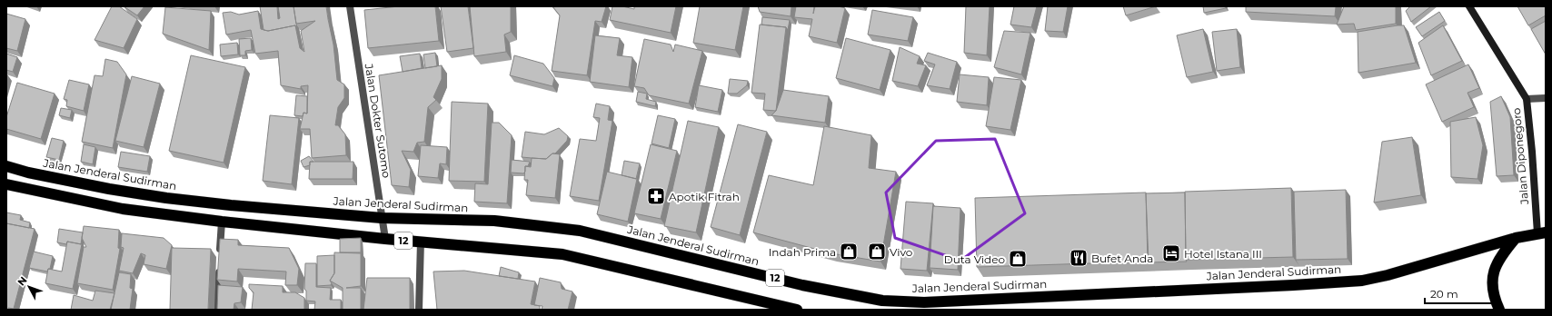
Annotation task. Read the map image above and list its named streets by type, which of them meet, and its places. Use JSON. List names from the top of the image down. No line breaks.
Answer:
{"streets":{"highway":["Jalan Jenderal Sudirman","12"],"street":["Jalan Dokter Sutomo","Jalan Diponegoro"]},"crossings":[["Jalan Dokter Sutomo","Jalan Jenderal Sudirman"],["Jalan Dokter Sutomo","12"],["Jalan Diponegoro","Jalan Jenderal Sudirman"]],"places":{"pharmacy":["Apotik Fitrah"],"shop":["Indah Prima","Vivo","Duta Video"],"hotel":["Hotel Istana III"],"restaurant":["Bufet Anda"]},"scale_bar":"20 m","north":"top left"}
